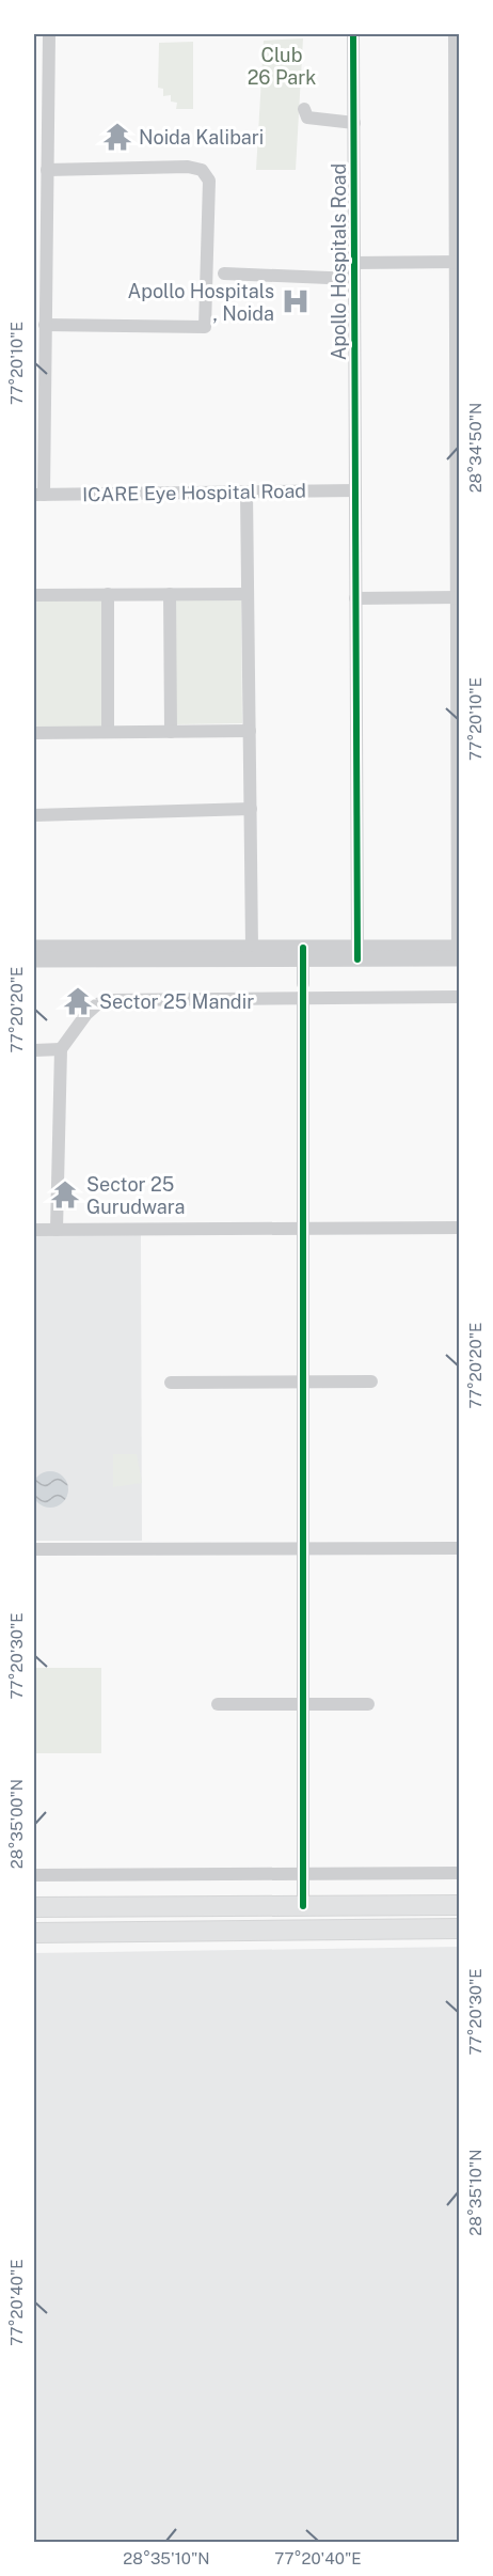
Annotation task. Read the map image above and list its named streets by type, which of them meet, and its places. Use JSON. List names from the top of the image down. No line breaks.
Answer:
{"streets":{"street":["Apollo Hospitals Road","ICARE Eye Hospital Road"]},"crossings":[["Apollo Hospitals Road","ICARE Eye Hospital Road"]],"parks":["Club 26 Park"],"places":{"temple":["Noida Kalibari","Sector 25 Mandir","Sector 25 Gurudwara"],"hospital":["Apollo Hospitals , Noida"]},"coordinates":["77°20'10\"E","28°34'50\"N","77°20'20\"E","77°20'30\"E","28°35'00\"N","28°35'10\"N","77°20'40\"E"]}
